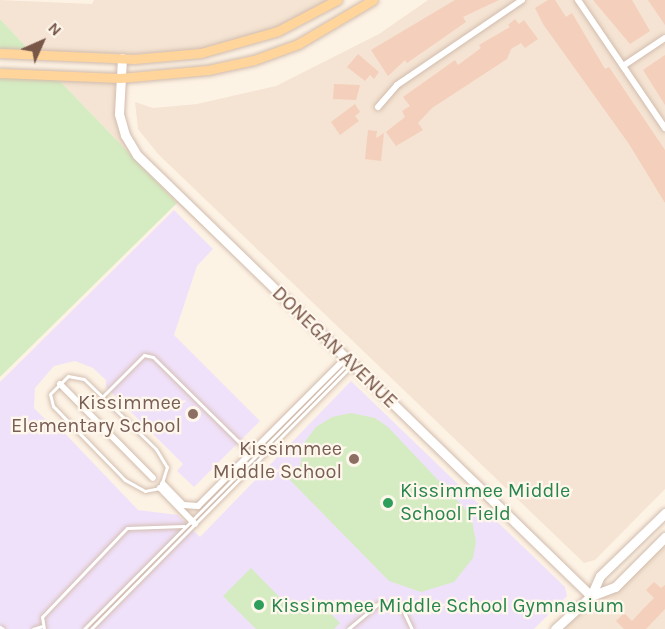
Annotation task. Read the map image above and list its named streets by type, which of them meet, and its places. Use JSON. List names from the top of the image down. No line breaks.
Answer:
{"streets":{"street":["DONEGAN AVENUE"]},"places":["Kissimmee Elementary School","Kissimmee Middle School","Kissimmee Middle School Field","Kissimmee Middle School Gymnasium"],"north":"top right"}
